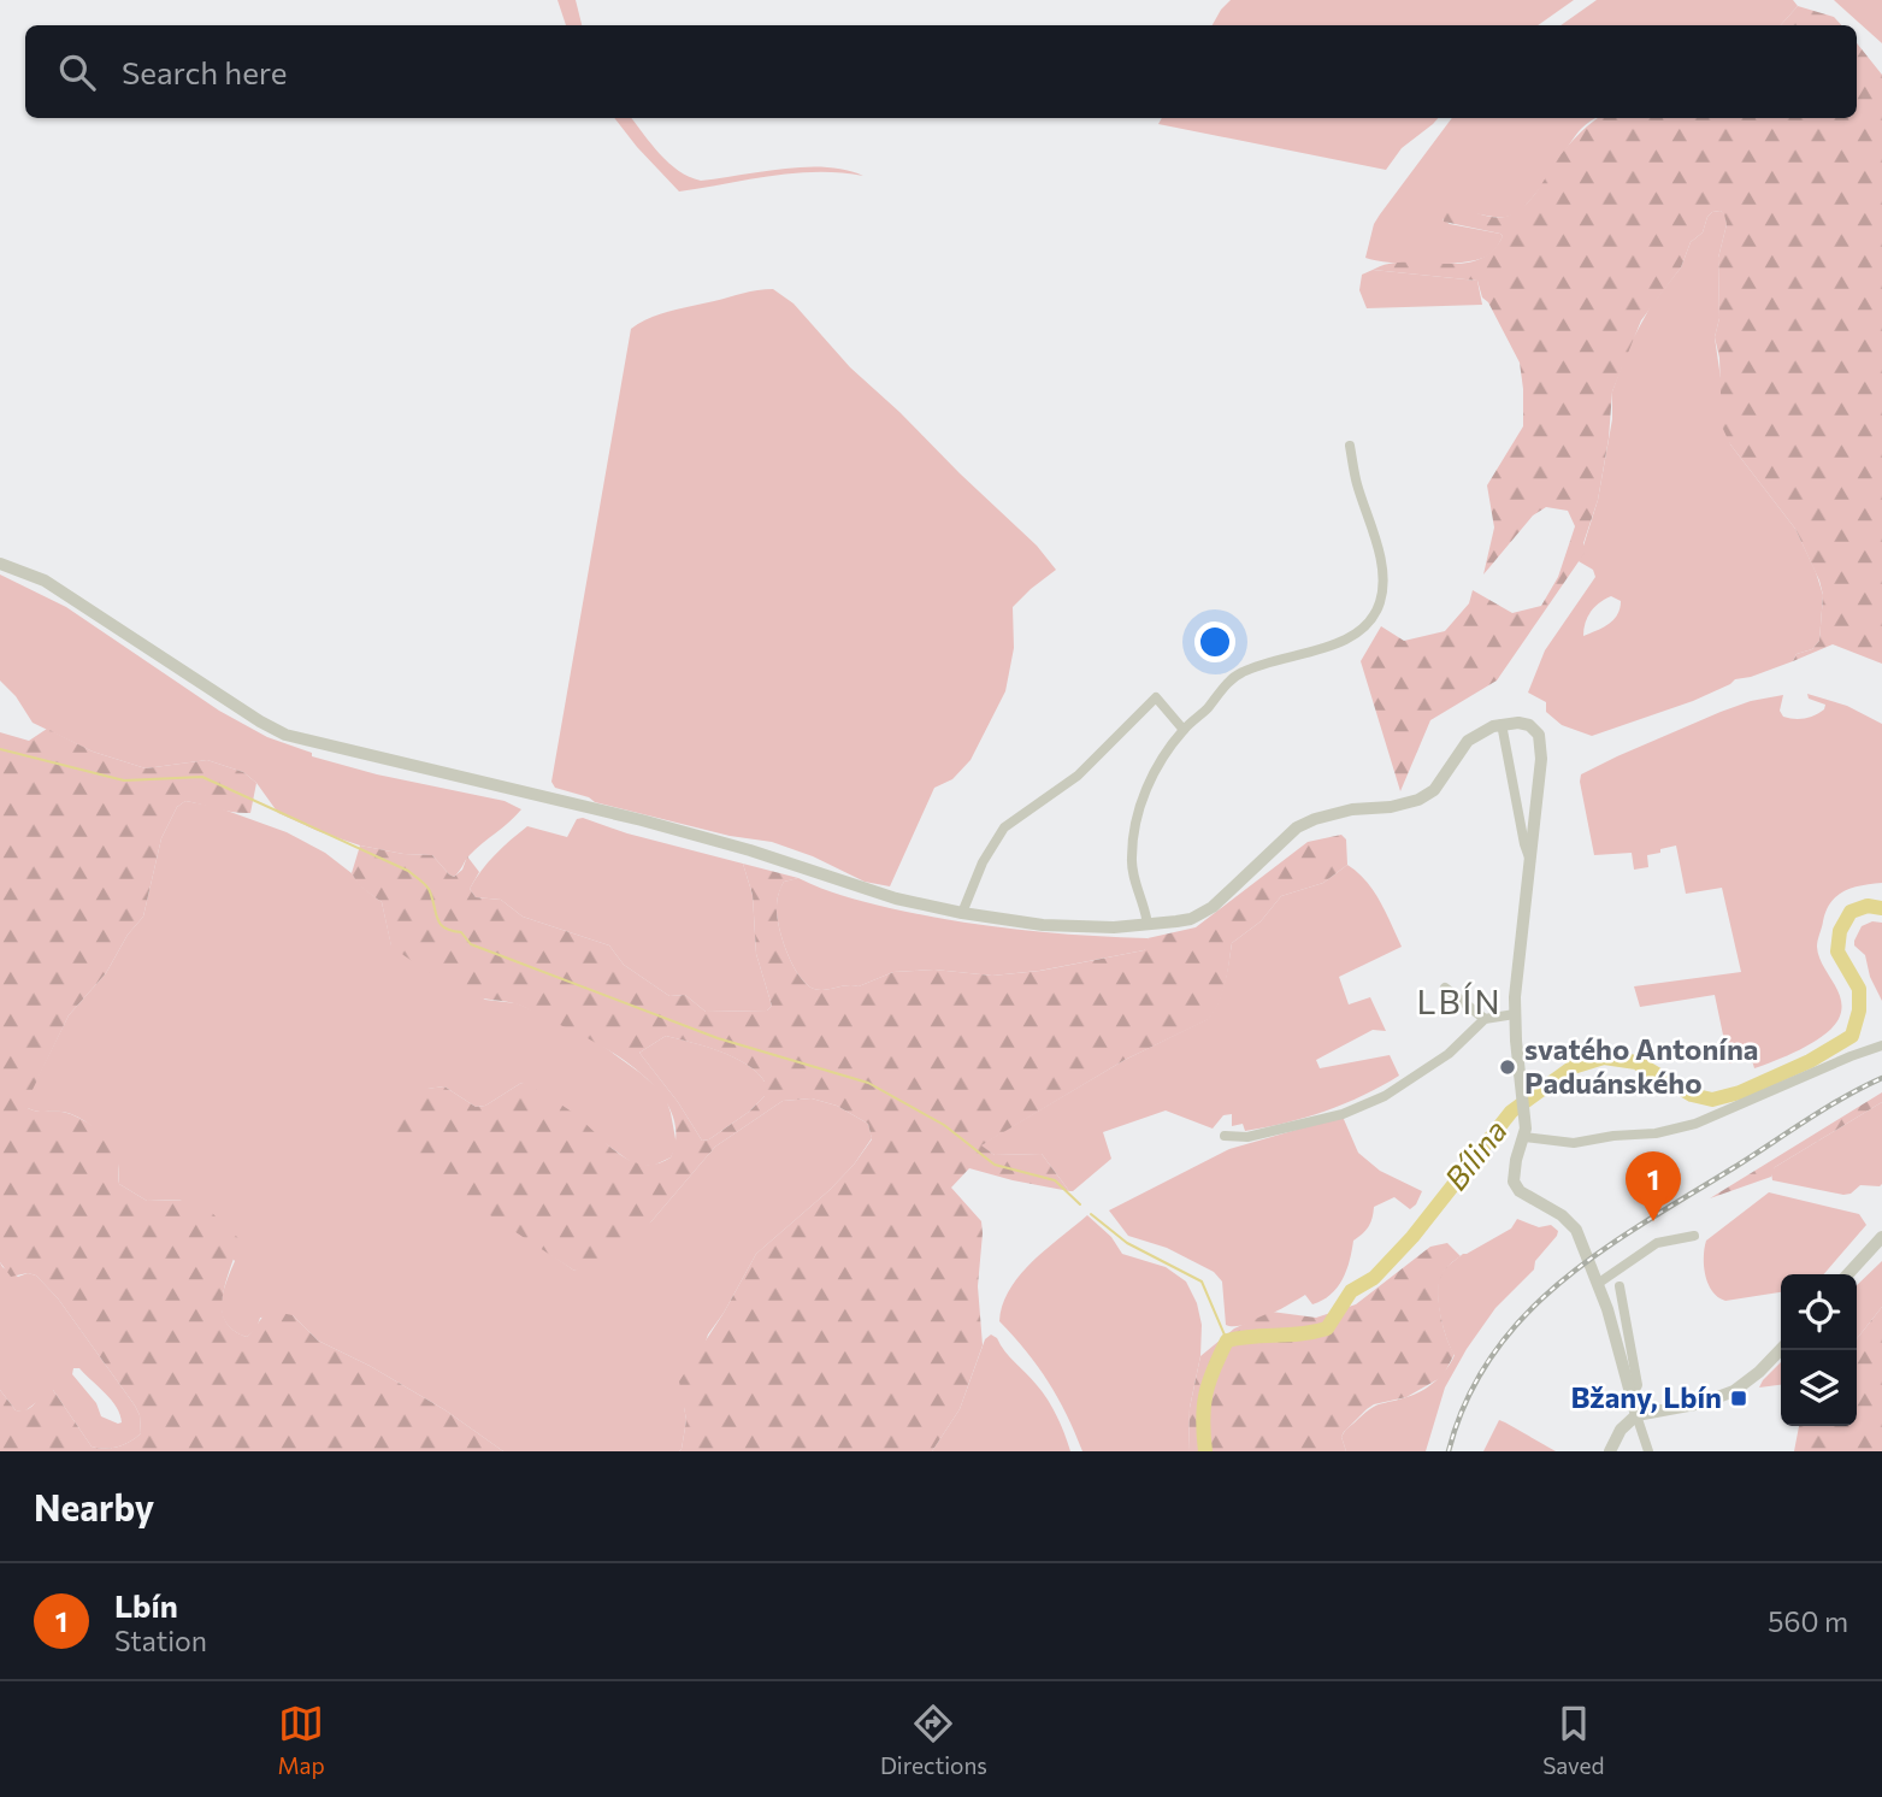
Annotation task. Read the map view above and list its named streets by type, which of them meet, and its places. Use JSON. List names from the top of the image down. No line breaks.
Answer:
{"districts":["LBÍN"],"water":["Bílina"],"places":{"other":["svatého Antonína Paduánského"],"transit":["Bžany, Lbín"]},"page":{"search":"Search here","pins":"1","heading":"Nearby","list":[{"mark":"1","name":"Lbín","note":"Station","value":"560 m"}],"nav":["Map","Directions","Saved"]}}
